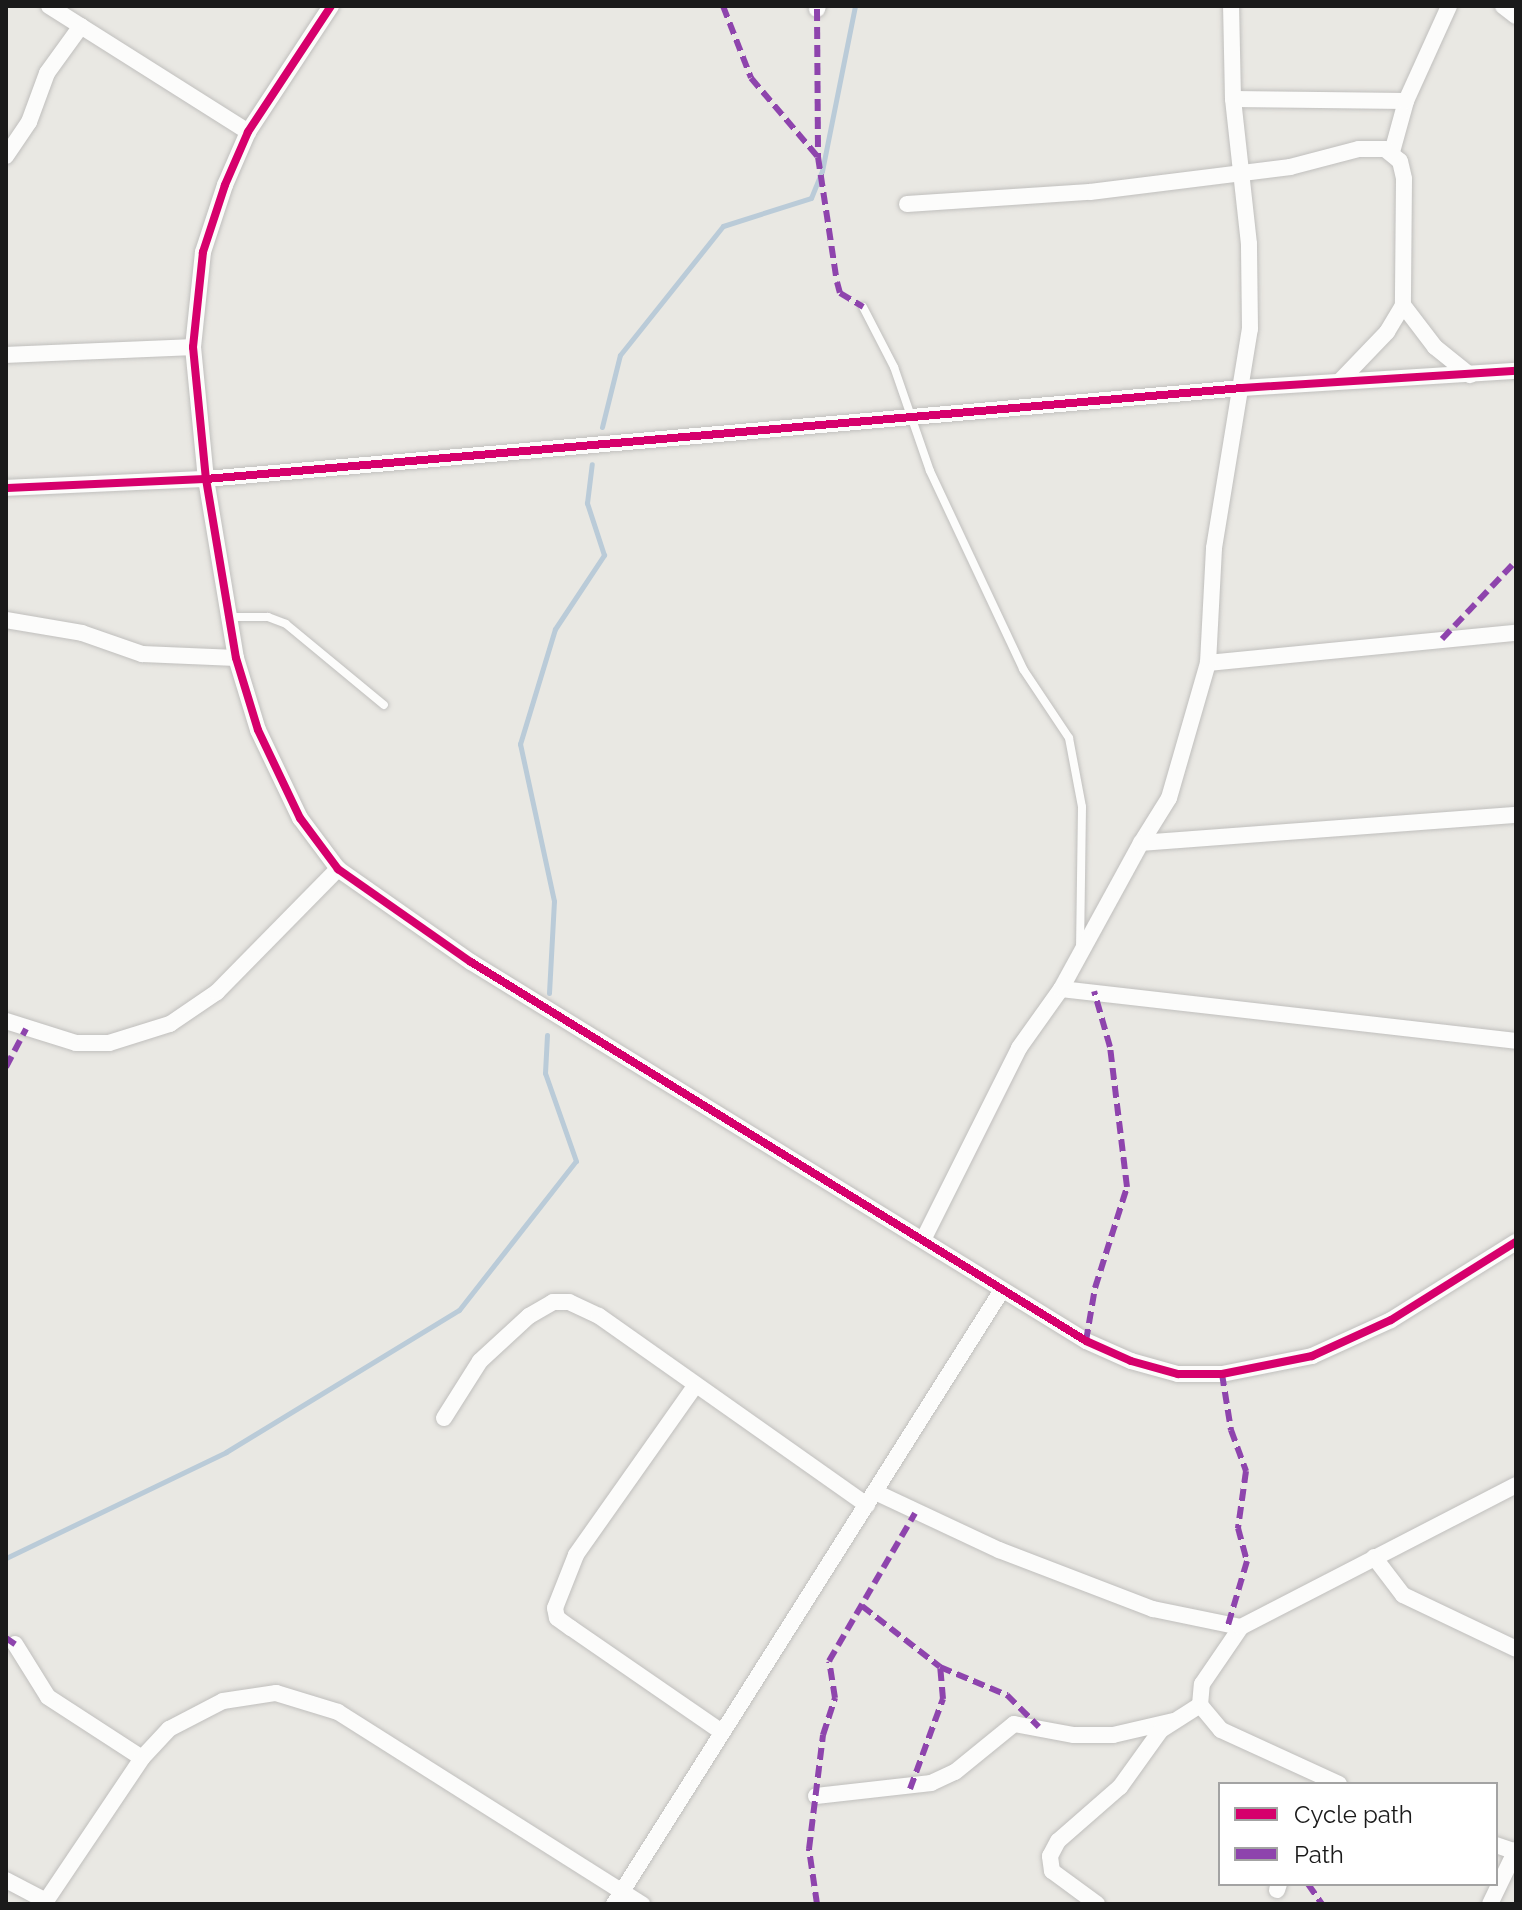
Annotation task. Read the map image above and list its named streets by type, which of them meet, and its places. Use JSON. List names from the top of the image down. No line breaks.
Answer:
{"legend":["Cycle path","Path"]}
